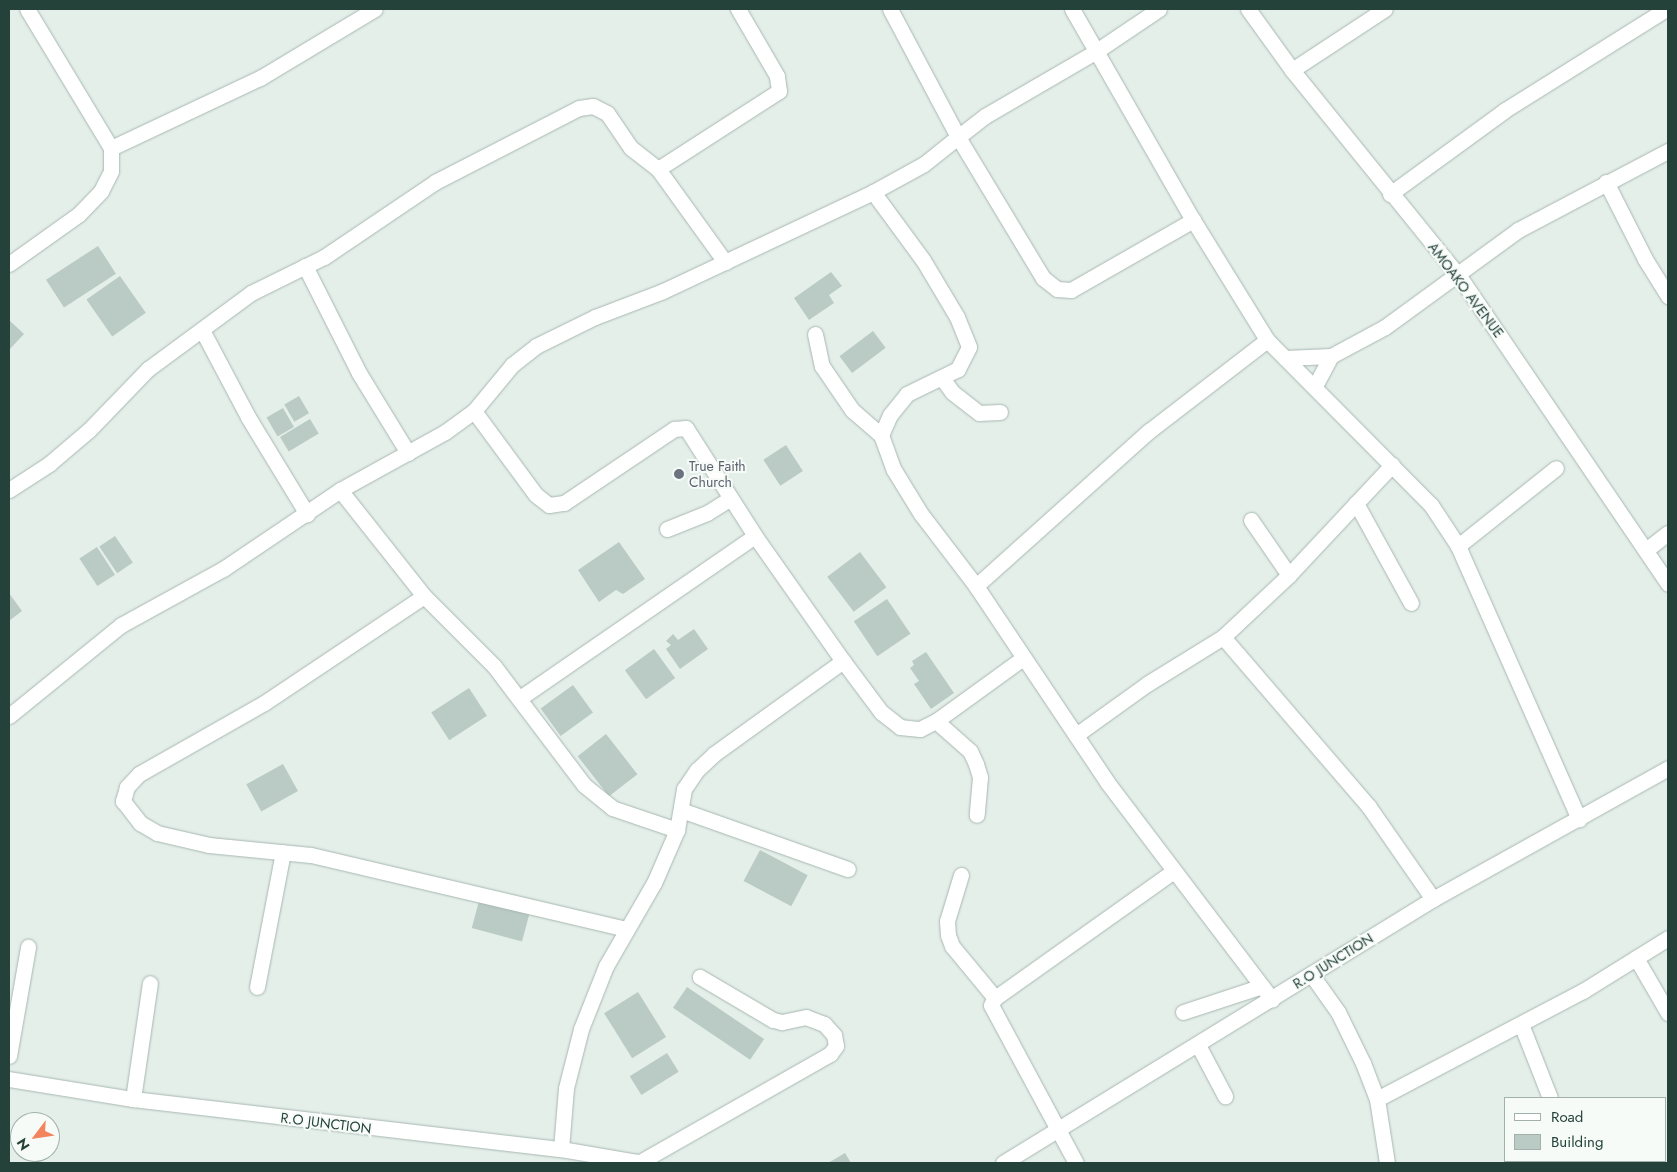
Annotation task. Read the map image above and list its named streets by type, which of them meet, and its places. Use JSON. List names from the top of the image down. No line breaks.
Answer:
{"streets":{"street":["AMOAKO AVENUE","R.O JUNCTION"]},"places":["True Faith Church"],"legend":["Road","Building"],"north":"bottom left"}
